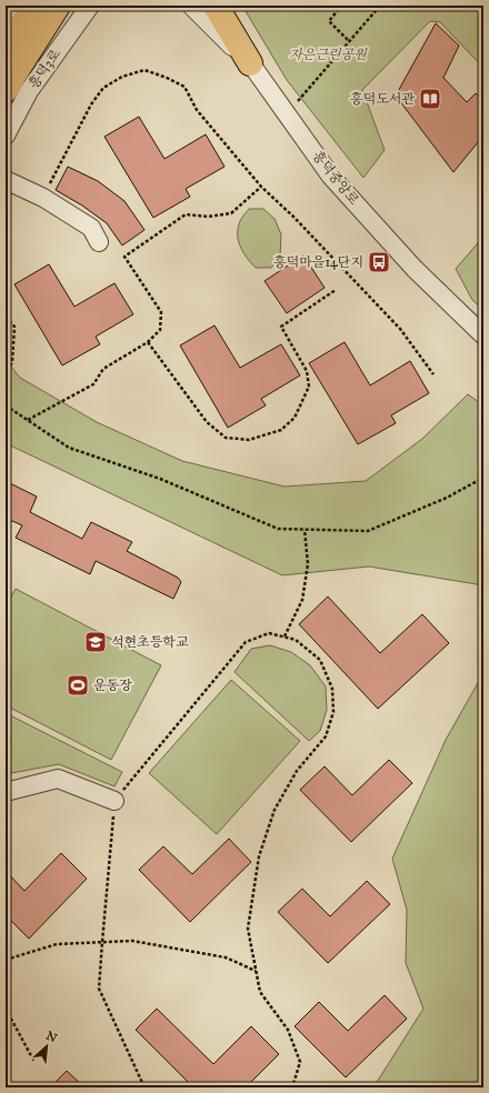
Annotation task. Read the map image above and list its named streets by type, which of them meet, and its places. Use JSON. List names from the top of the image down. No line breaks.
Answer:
{"streets":{"street":["흥덕3로","흥덕중앙로"]},"parks":["자은근린공원"],"places":{"library":["흥덕도서관"],"bus stop":["흥덕마을14단지"],"school or university":["석현초등학교"],"sports":["운동장"]},"north":"top right"}
